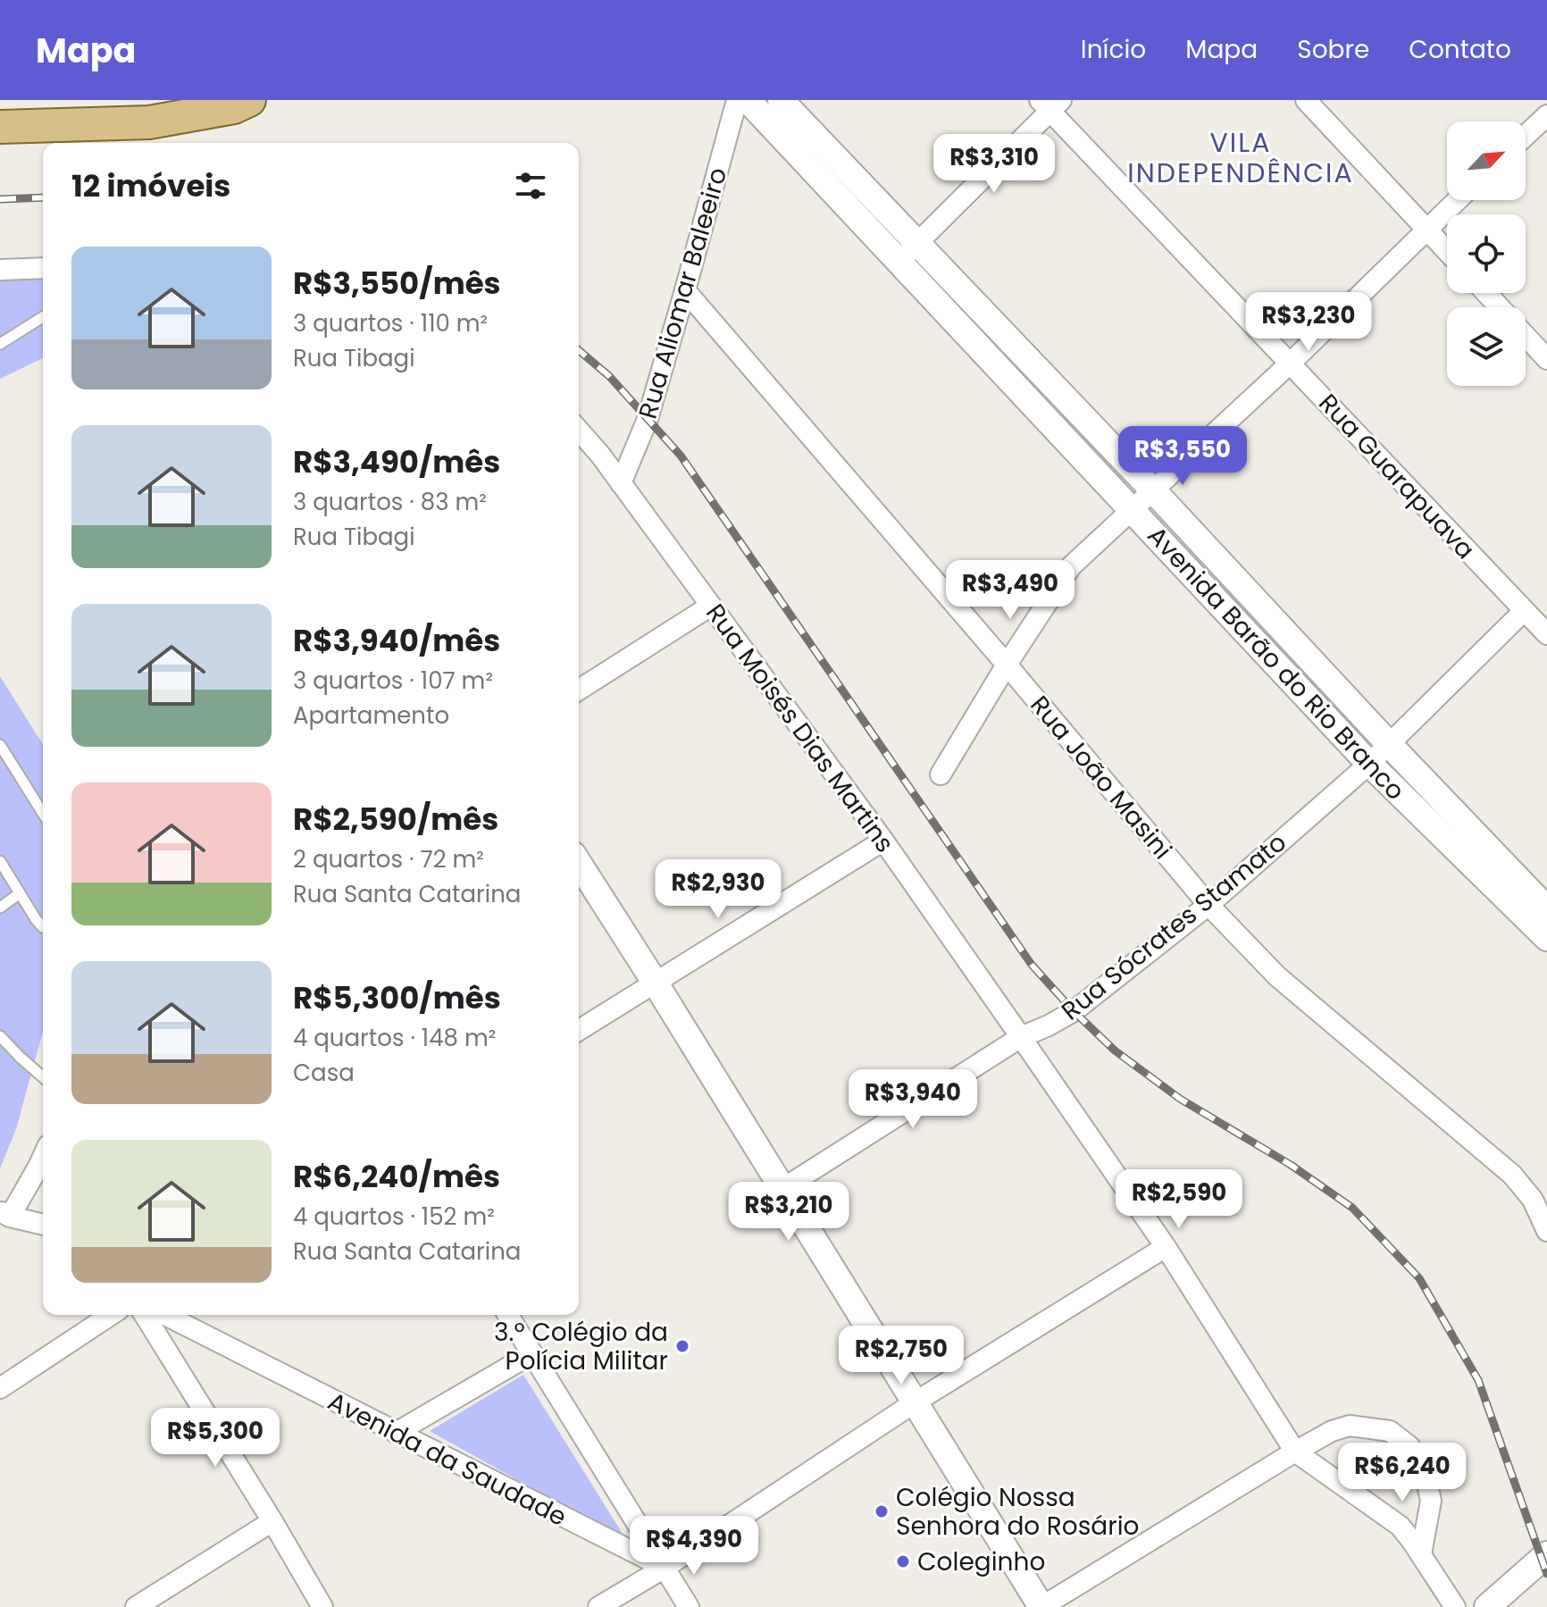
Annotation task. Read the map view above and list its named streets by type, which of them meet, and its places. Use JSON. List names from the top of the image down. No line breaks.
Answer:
{"streets":{"street":["Rua Aliomar Baleeiro","Rua Guarapuava","Avenida Barão do Rio Branco","Rua Moisés Dias Martins","Rua João Masini","Rua Sócrates Stamato","Avenida da Saudade"]},"crossings":[["Rua Aliomar Baleeiro","Rua Moisés Dias Martins"],["Rua Aliomar Baleeiro","Rua João Masini"],["Rua Guarapuava","Rua Sócrates Stamato"],["Avenida Barão do Rio Branco","Rua Sócrates Stamato"],["Rua Moisés Dias Martins","Rua Sócrates Stamato"],["Rua João Masini","Rua Sócrates Stamato"]],"districts":["VILA INDEPENDÊNCIA"],"places":["3.º Colégio da Polícia Militar","Colégio Nossa Senhora do Rosário","Coleginho"],"north":"top right","page":{"header":"Mapa","nav":["Início","Mapa","Sobre","Contato"],"price":["R$3,310","R$3,230","R$3,550","R$3,490","R$2,930","R$3,940","R$2,590","R$3,210","R$2,750","R$5,300","R$6,240","R$4,390"],"heading":"12 imóveis","list":[{"name":"R$3,550/mês","note":"3 quartos · 110 m² · Rua Tibagi"},{"name":"R$3,490/mês","note":"3 quartos · 83 m² · Rua Tibagi"},{"name":"R$3,940/mês","note":"3 quartos · 107 m² · Apartamento"},{"name":"R$2,590/mês","note":"2 quartos · 72 m² · Rua Santa Catarina"},{"name":"R$5,300/mês","note":"4 quartos · 148 m² · Casa"},{"name":"R$6,240/mês","note":"4 quartos · 152 m² · Rua Santa Catarina"}]}}
